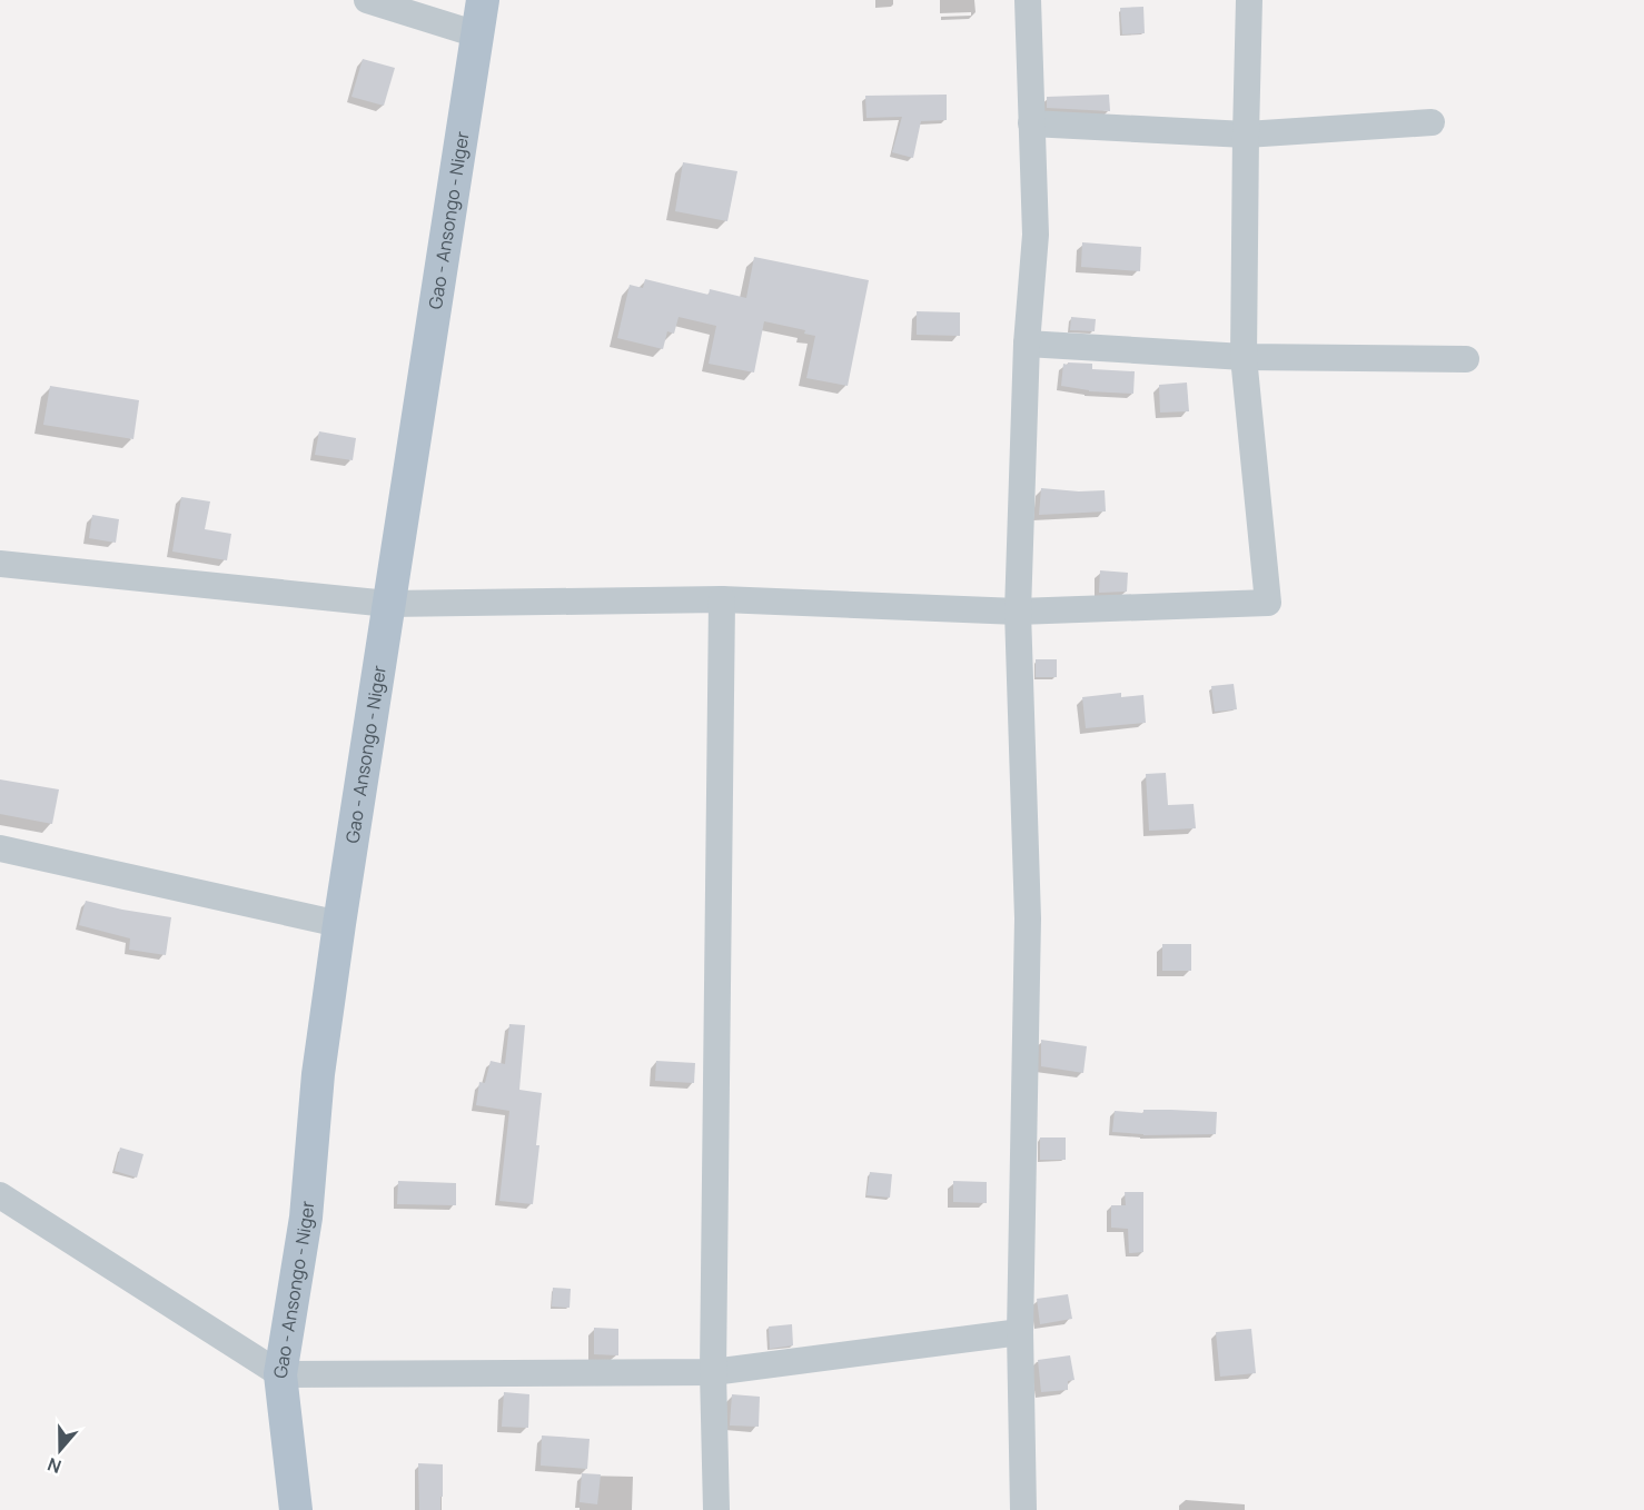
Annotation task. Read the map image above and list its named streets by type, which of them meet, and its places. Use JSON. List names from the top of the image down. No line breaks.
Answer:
{"streets":{"main road":["Gao - Ansongo - Niger"]},"north":"bottom"}
